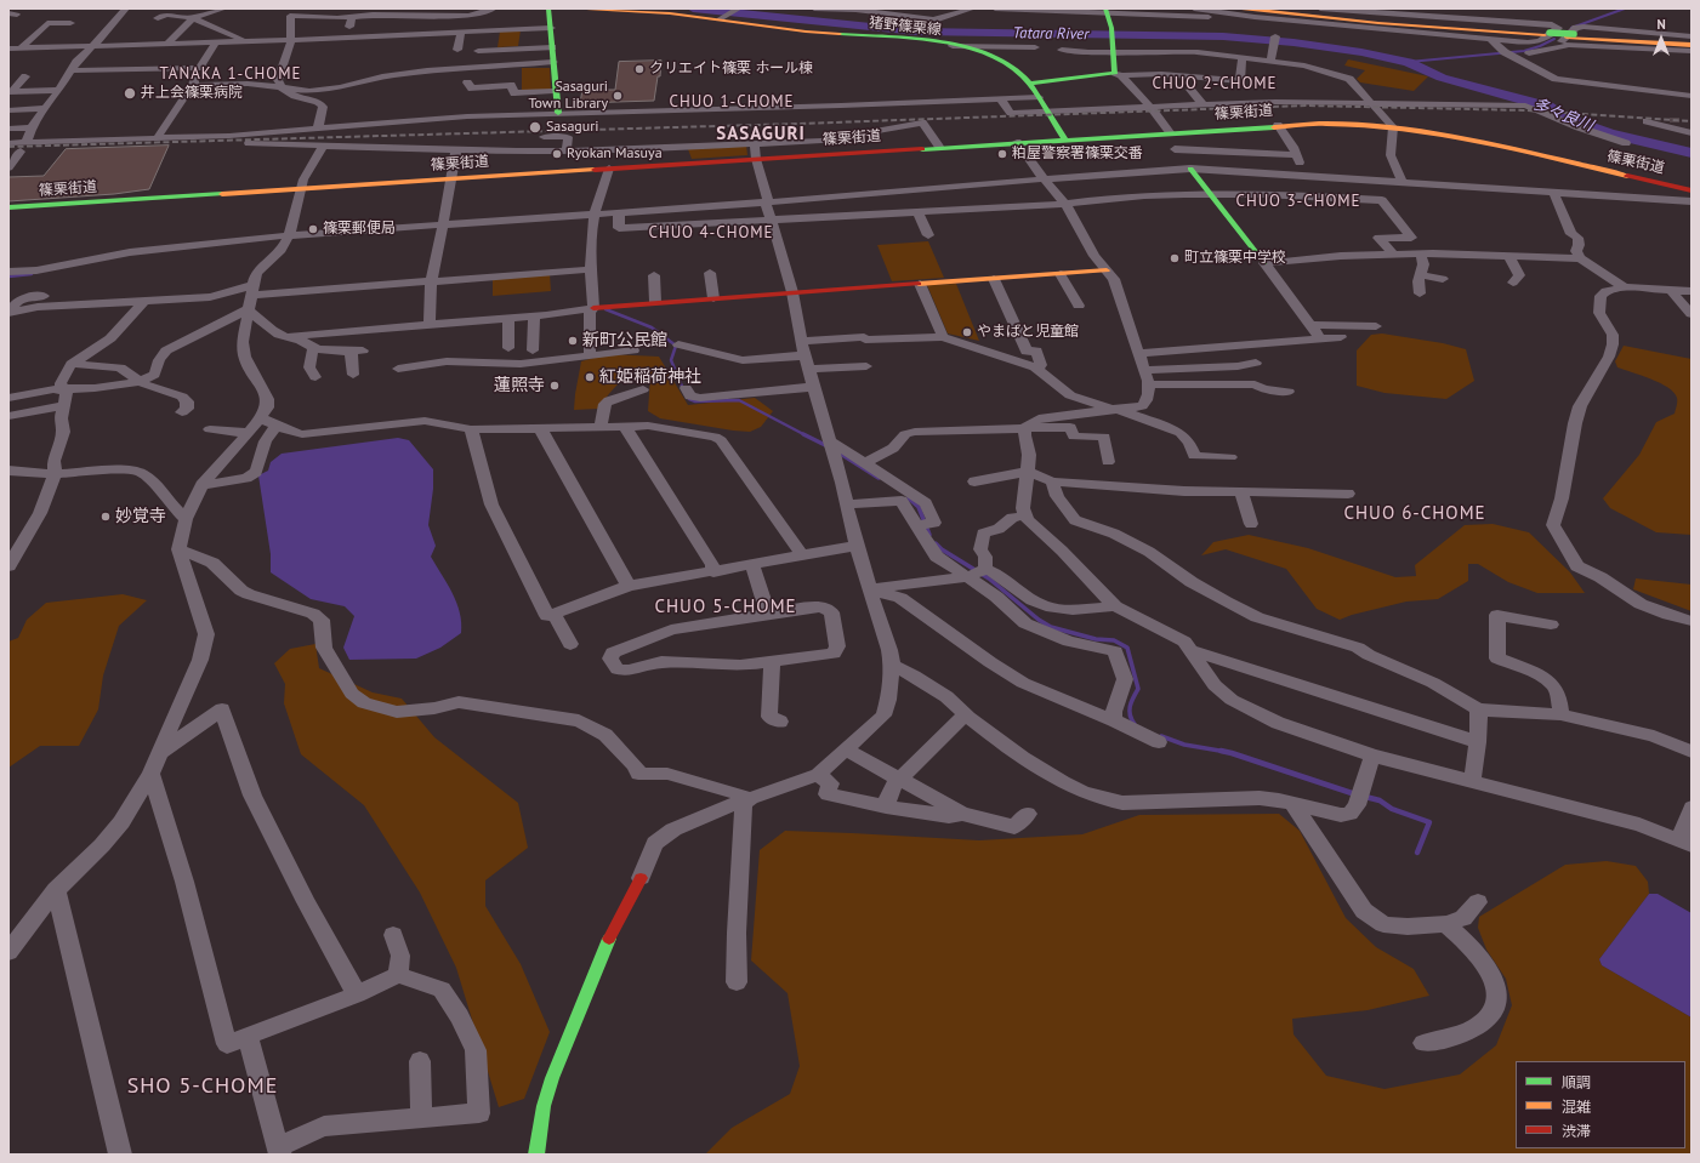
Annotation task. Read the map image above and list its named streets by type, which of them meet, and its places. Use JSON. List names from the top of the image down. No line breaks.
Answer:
{"streets":{"main road":["猪野篠栗線","篠栗街道"]},"crossings":[["猪野篠栗線","篠栗街道"]],"districts":["TANAKA 1-CHOME","CHUO 2-CHOME","CHUO 1-CHOME","SASAGURI","CHUO 3-CHOME","CHUO 4-CHOME","CHUO 6-CHOME","CHUO 5-CHOME","SHO 5-CHOME"],"water":["Tatara River","多々良川"],"places":["クリエイト篠栗 ホール棟","井上会篠栗病院","Sasaguri Town Library","Sasaguri","Ryokan Masuya","粕屋警察署篠栗交番","篠栗郵便局","町立篠栗中学校","やまばと児童館","新町公民館","紅姫稲荷神社","蓮照寺","妙覚寺"],"legend":["順調","混雑","渋滞"],"north":"top"}
